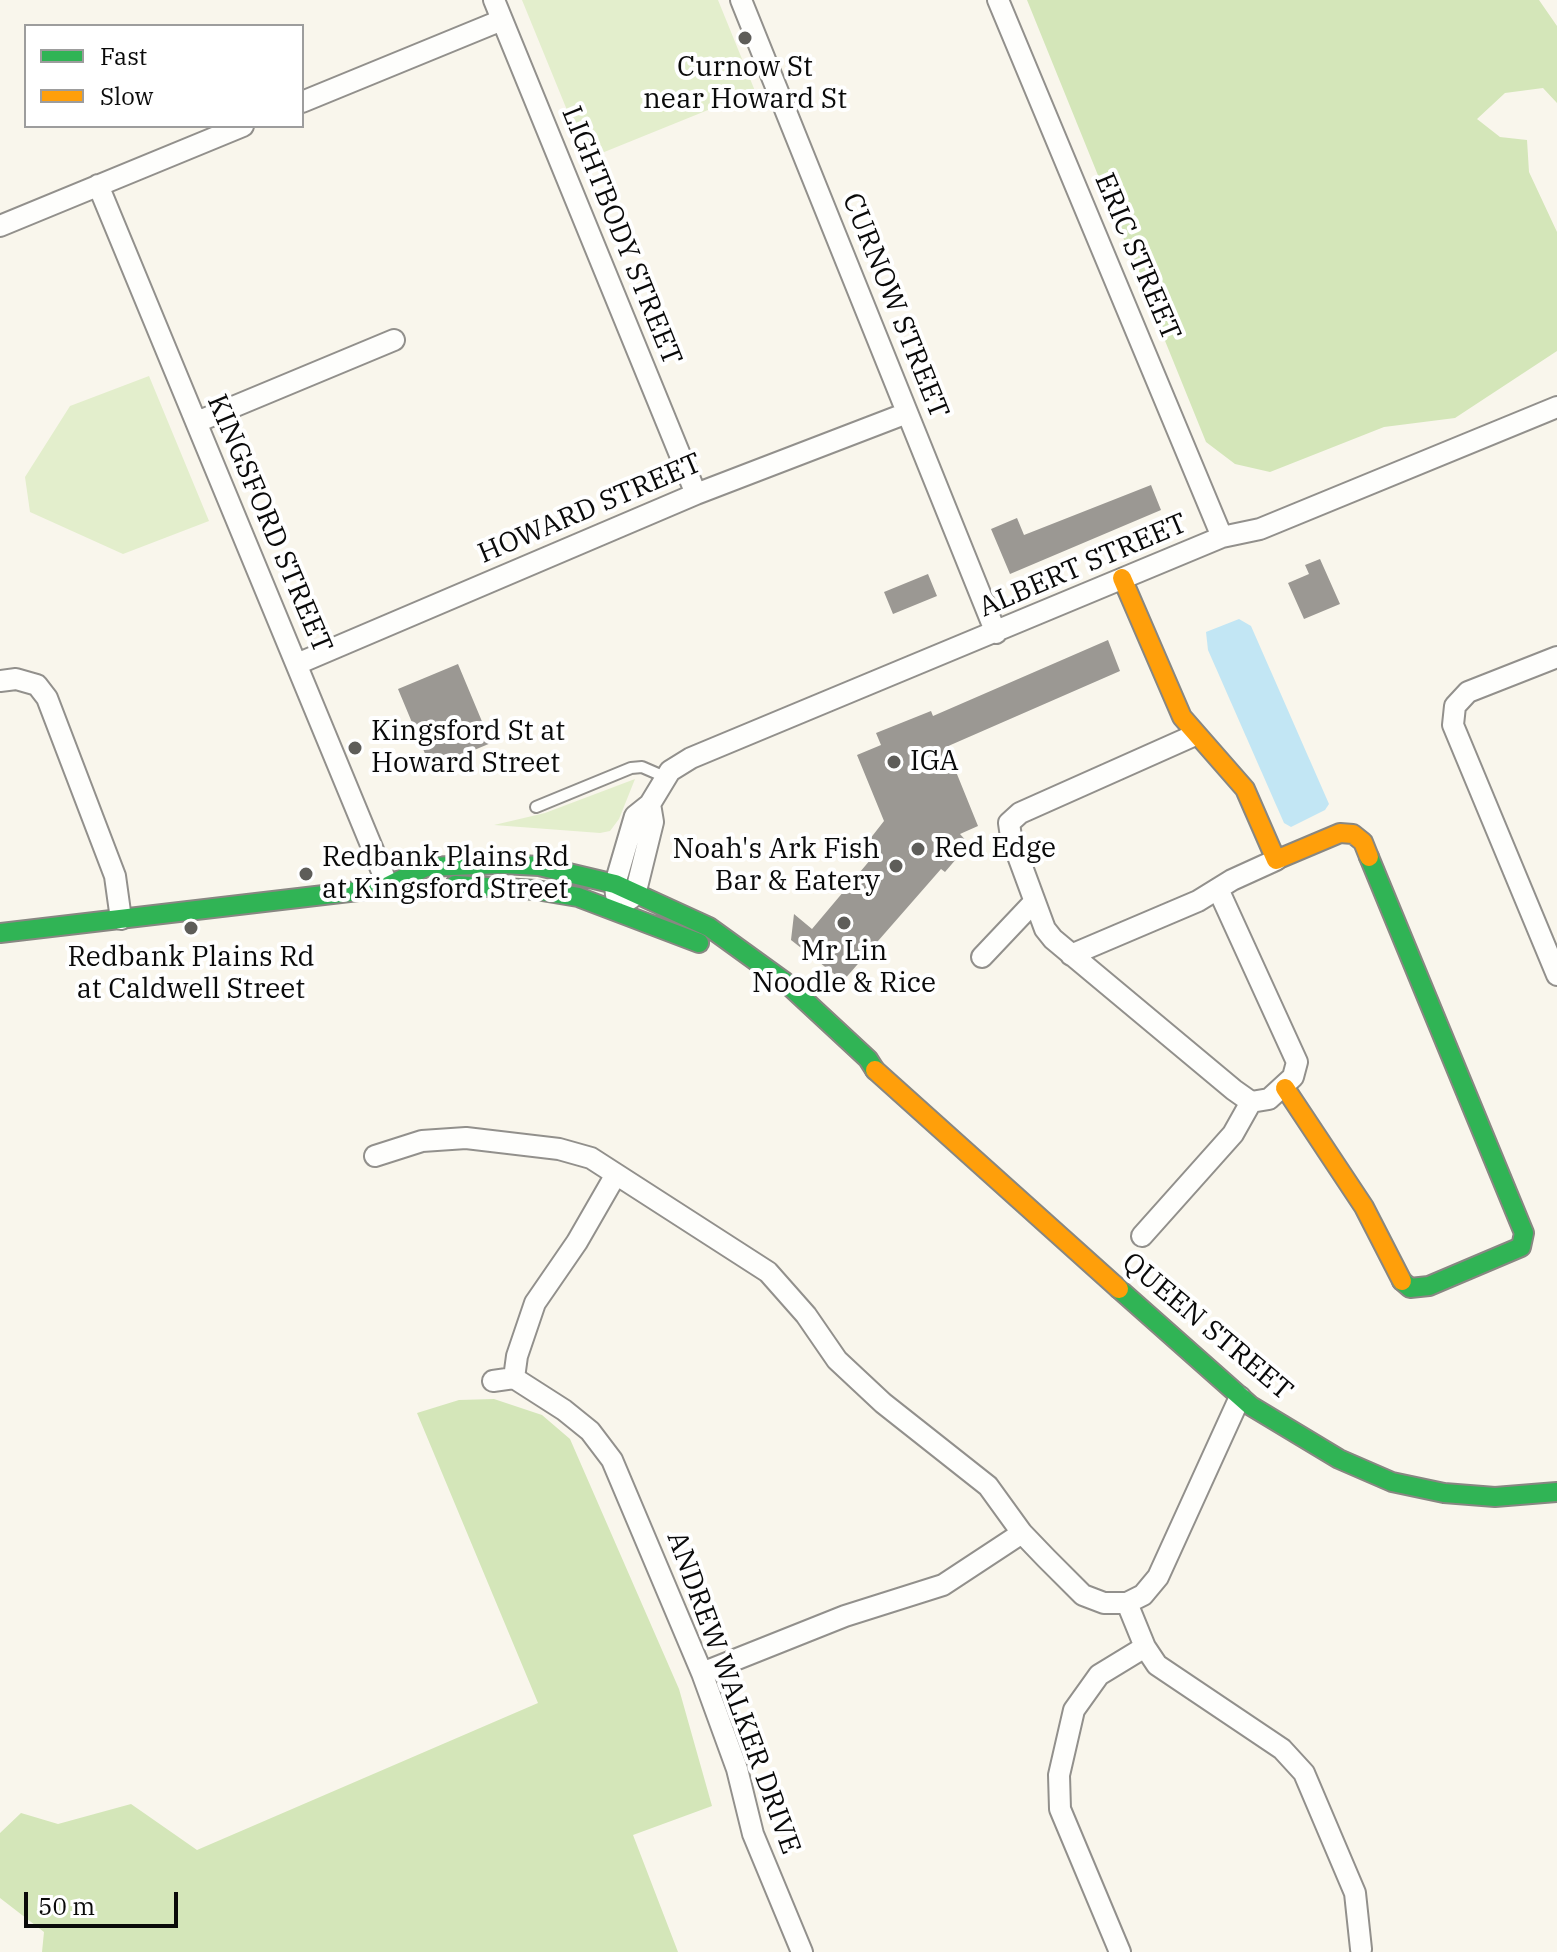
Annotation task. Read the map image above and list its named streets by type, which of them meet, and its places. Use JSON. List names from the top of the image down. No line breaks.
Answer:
{"streets":{"main road":["QUEEN STREET"],"street":["LIGHTBODY STREET","ERIC STREET","CURNOW STREET","HOWARD STREET","KINGSFORD STREET","ALBERT STREET","ANDREW WALKER DRIVE"]},"crossings":[["LIGHTBODY STREET","HOWARD STREET"],["ERIC STREET","ALBERT STREET"],["CURNOW STREET","HOWARD STREET"],["CURNOW STREET","ALBERT STREET"],["HOWARD STREET","KINGSFORD STREET"],["KINGSFORD STREET","QUEEN STREET"],["ALBERT STREET","QUEEN STREET"]],"places":["Curnow St near Howard St","Kingsford St at Howard Street","IGA","Red Edge","Noah's Ark Fish Bar & Eatery","Redbank Plains Rd at Kingsford Street","Mr Lin Noodle & Rice","Redbank Plains Rd at Caldwell Street"],"legend":["Fast","Slow"],"scale_bar":"50 m"}
